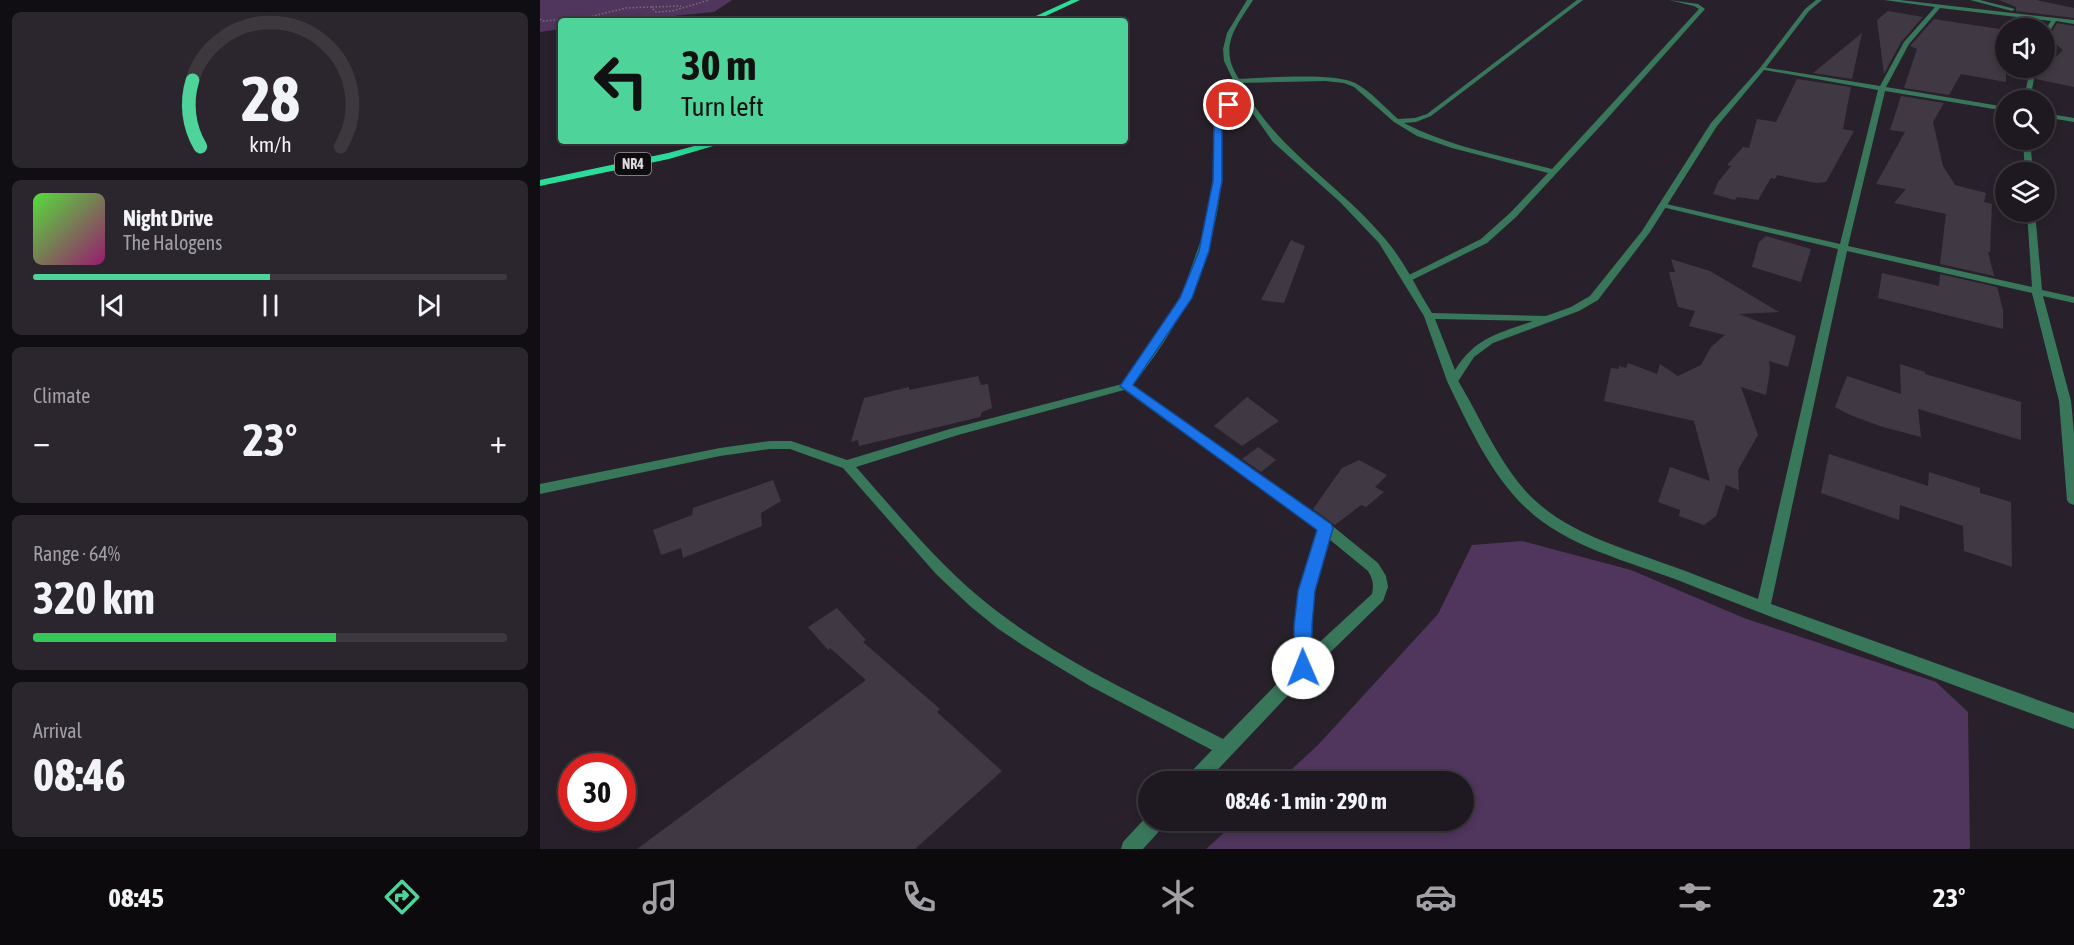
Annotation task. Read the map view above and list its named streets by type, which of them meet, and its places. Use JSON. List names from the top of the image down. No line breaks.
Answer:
{"streets":{"highway":["NR4"]},"page":{"turn":["30 m","Turn left"],"song":["Night Drive","The Halogens"],"tile":["Climate",["Range · 64%","320 km"],["Arrival","08:46"]],"heat":["−","23°","+"],"limit":"30","trip":"08:46 · 1 min · 290 m","tabs":["08:45","23°"],"gauge":["28","km/h"]}}
